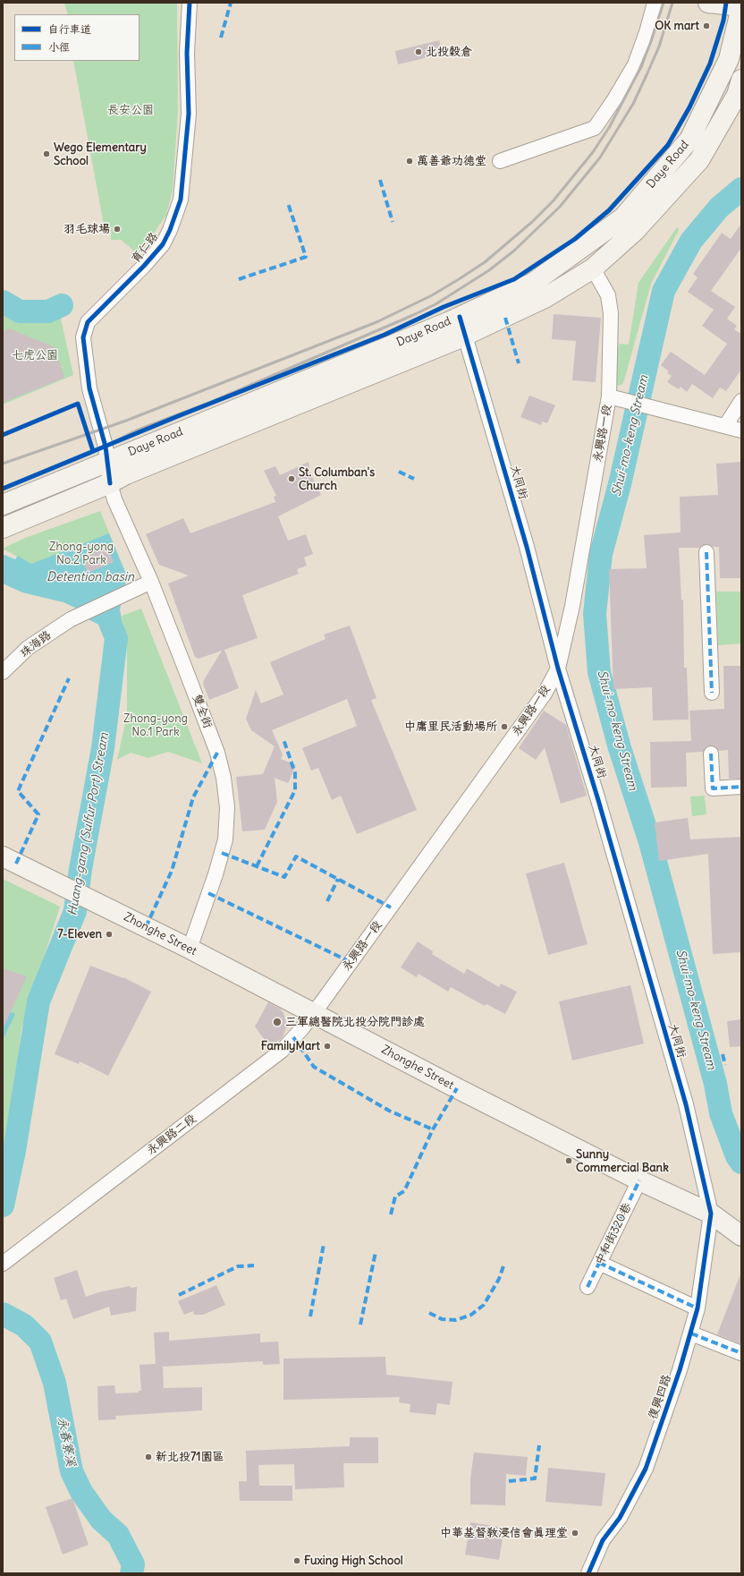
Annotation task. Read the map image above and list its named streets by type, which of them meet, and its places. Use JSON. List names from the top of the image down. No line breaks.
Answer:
{"streets":{"main road":["Daye Road","Zhonghe Street"],"street":["育仁路","永興路一段","大同街","珠海路","雙全街","永興路二段","中和街320巷","復興四路"]},"crossings":[["Daye Road","育仁路"],["Daye Road","永興路一段"],["Daye Road","大同街"],["Daye Road","雙全街"],["育仁路","雙全街"],["永興路一段","大同街"],["永興路一段","Zhonghe Street"],["永興路一段","永興路二段"],["大同街","Zhonghe Street"],["大同街","復興四路"],["珠海路","雙全街"],["雙全街","Zhonghe Street"],["Zhonghe Street","永興路二段"],["Zhonghe Street","中和街320巷"],["Zhonghe Street","復興四路"]],"water":["Shui-mo-keng Stream","Detention basin","Huang-gang (Sulfur Port) Stream","永春寮溪"],"parks":["長安公園","七虎公園","Zhong-yong No.2 Park","Zhong-yong No.1 Park"],"places":["OK mart","北投穀倉","Wego Elementary School","萬善爺功德堂","羽毛球場","St. Columban's Church","中庸里民活動場所","7-Eleven","三軍總醫院北投分院門診處","FamilyMart","Sunny Commercial Bank","新北投71園區","中華基督教浸信會真理堂","Fuxing High School"],"legend":["自行車道","小徑"]}
